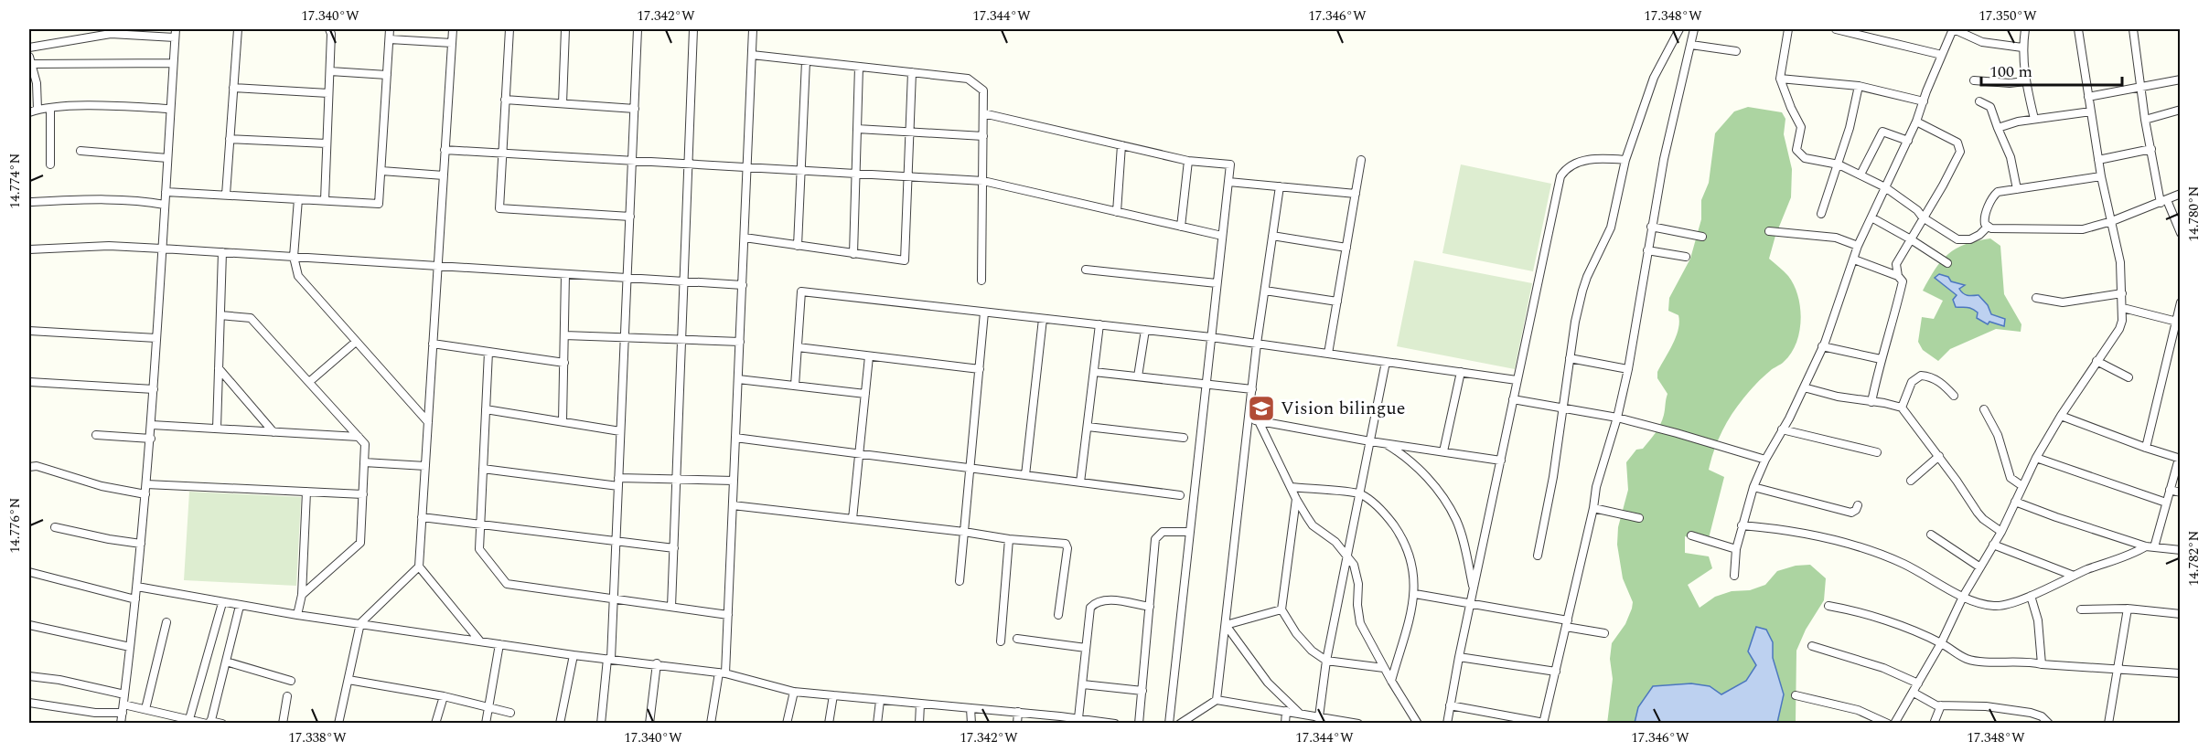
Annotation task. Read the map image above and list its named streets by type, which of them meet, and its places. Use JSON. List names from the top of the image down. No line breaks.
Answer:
{"places":{"school or university":["Vision bilingue"]},"scale_bar":"100 m","coordinates":["17.340°W","17.342°W","17.344°W","17.346°W","17.348°W","17.350°W","14.774°N","14.780°N","14.776°N","14.782°N","17.338°W"]}
